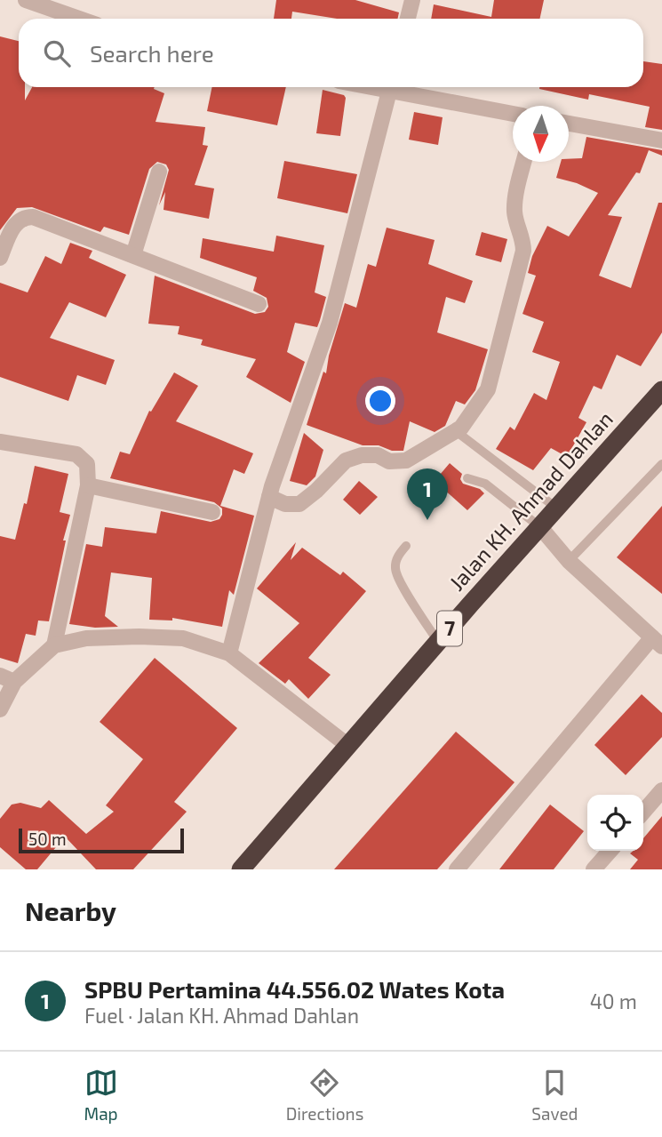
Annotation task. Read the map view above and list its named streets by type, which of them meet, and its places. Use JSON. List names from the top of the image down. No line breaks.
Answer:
{"streets":{"highway":["Jalan KH. Ahmad Dahlan","7"]},"scale_bar":"50 m","north":"bottom","page":{"search":"Search here","pins":"1","scale":"50 m","heading":"Nearby","list":[{"mark":"1","name":"SPBU Pertamina 44.556.02 Wates Kota","note":"Fuel · Jalan KH. Ahmad Dahlan","value":"40 m"}],"nav":["Map","Directions","Saved"]}}
